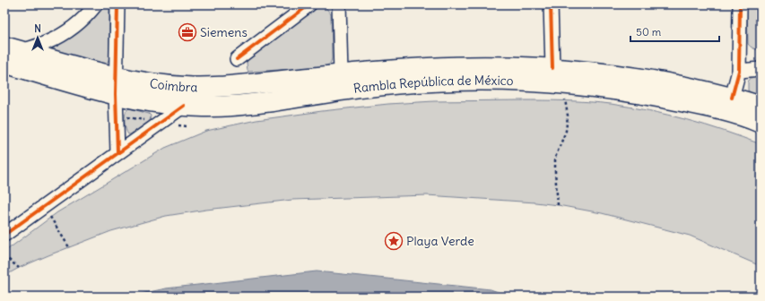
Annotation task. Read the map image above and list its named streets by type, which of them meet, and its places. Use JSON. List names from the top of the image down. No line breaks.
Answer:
{"streets":{"main road":["Coimbra","Rambla República de México"]},"crossings":[["Coimbra","Rambla República de México"]],"places":{"office":["Siemens"],"place":["Playa Verde"]},"scale_bar":"50 m","north":"top"}
